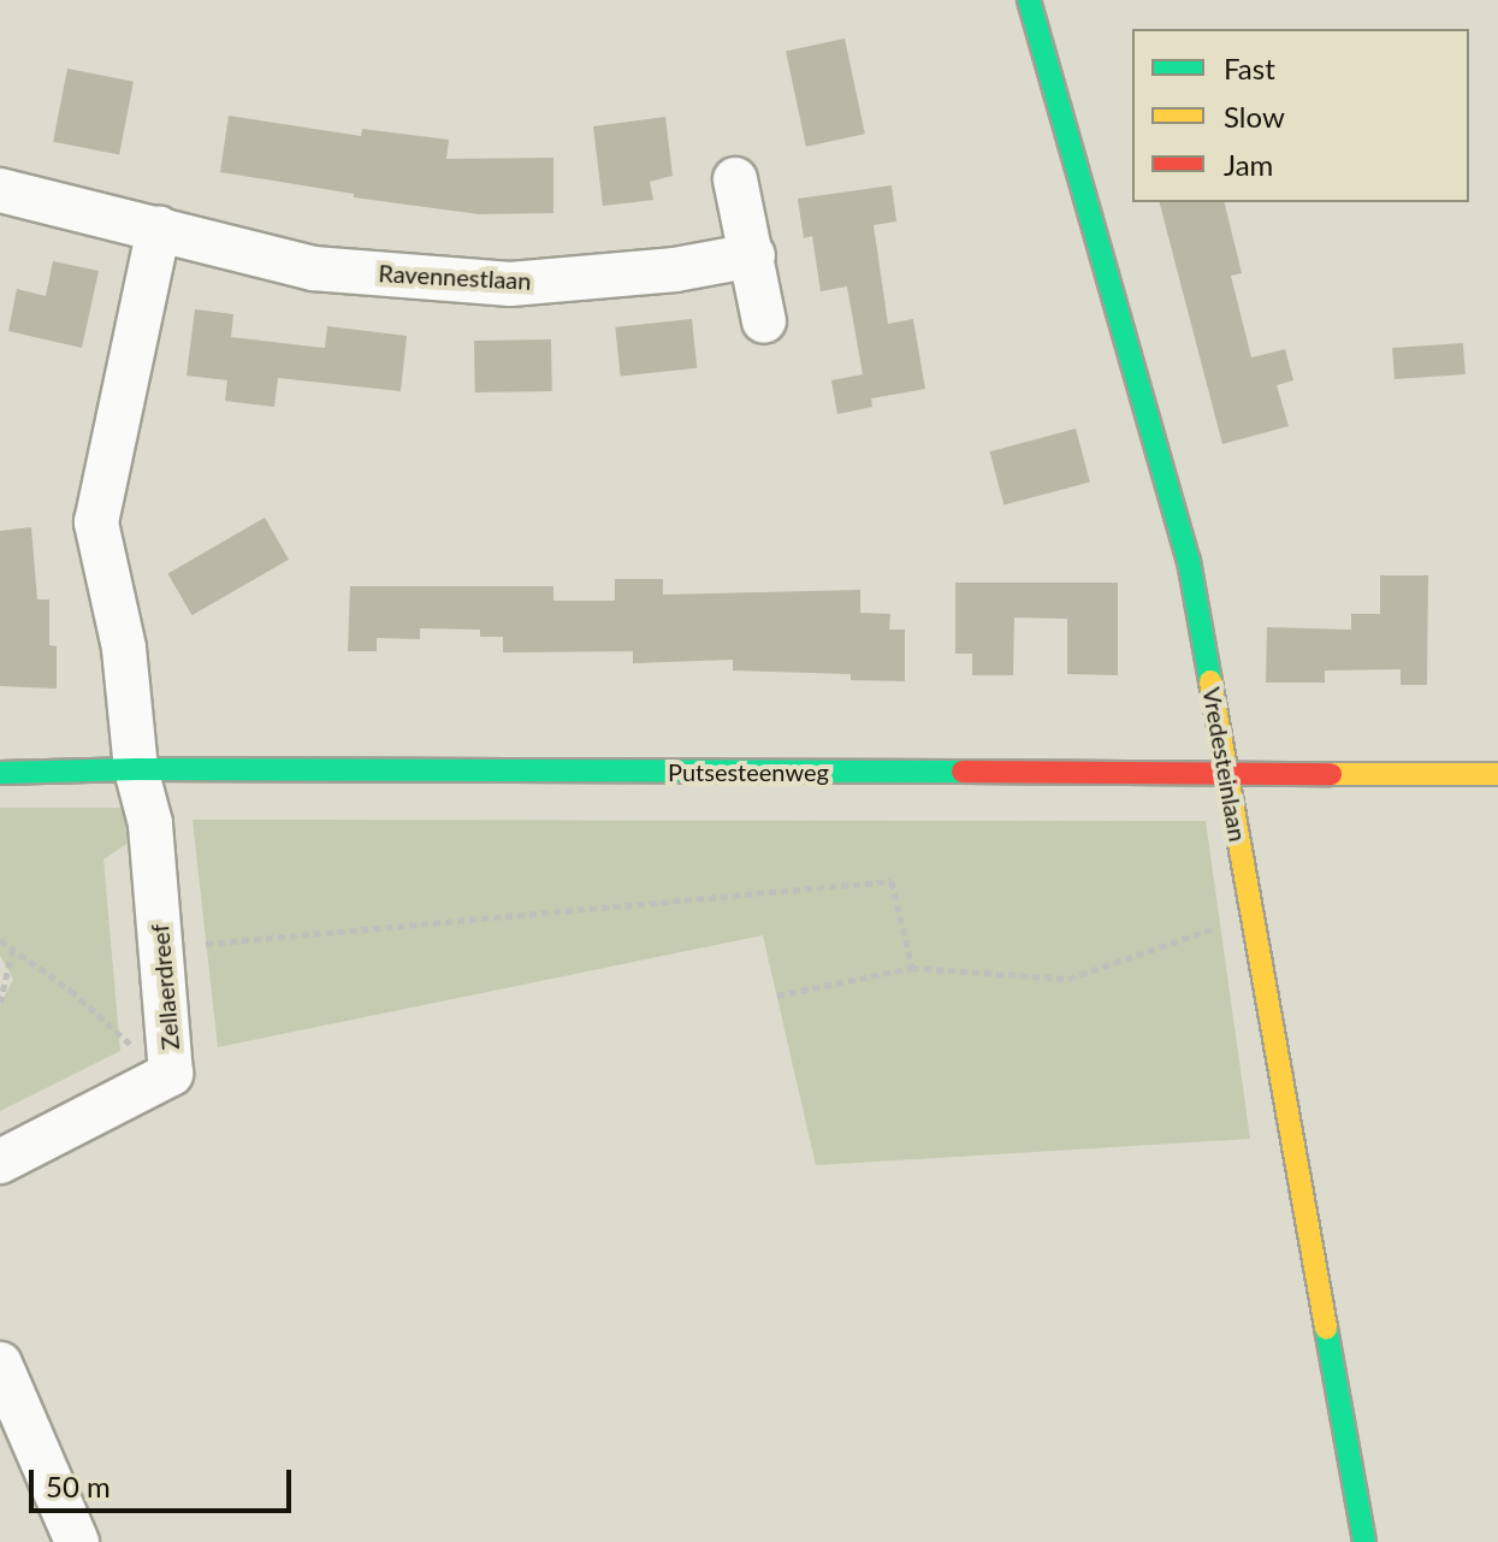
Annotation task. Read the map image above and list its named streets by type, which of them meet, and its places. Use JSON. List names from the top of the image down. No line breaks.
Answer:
{"streets":{"street":["Ravennestlaan","Vredesteinlaan","Putsesteenweg","Zellaerdreef"]},"crossings":[["Vredesteinlaan","Putsesteenweg"],["Putsesteenweg","Zellaerdreef"]],"legend":["Fast","Slow","Jam"],"scale_bar":"50 m"}
